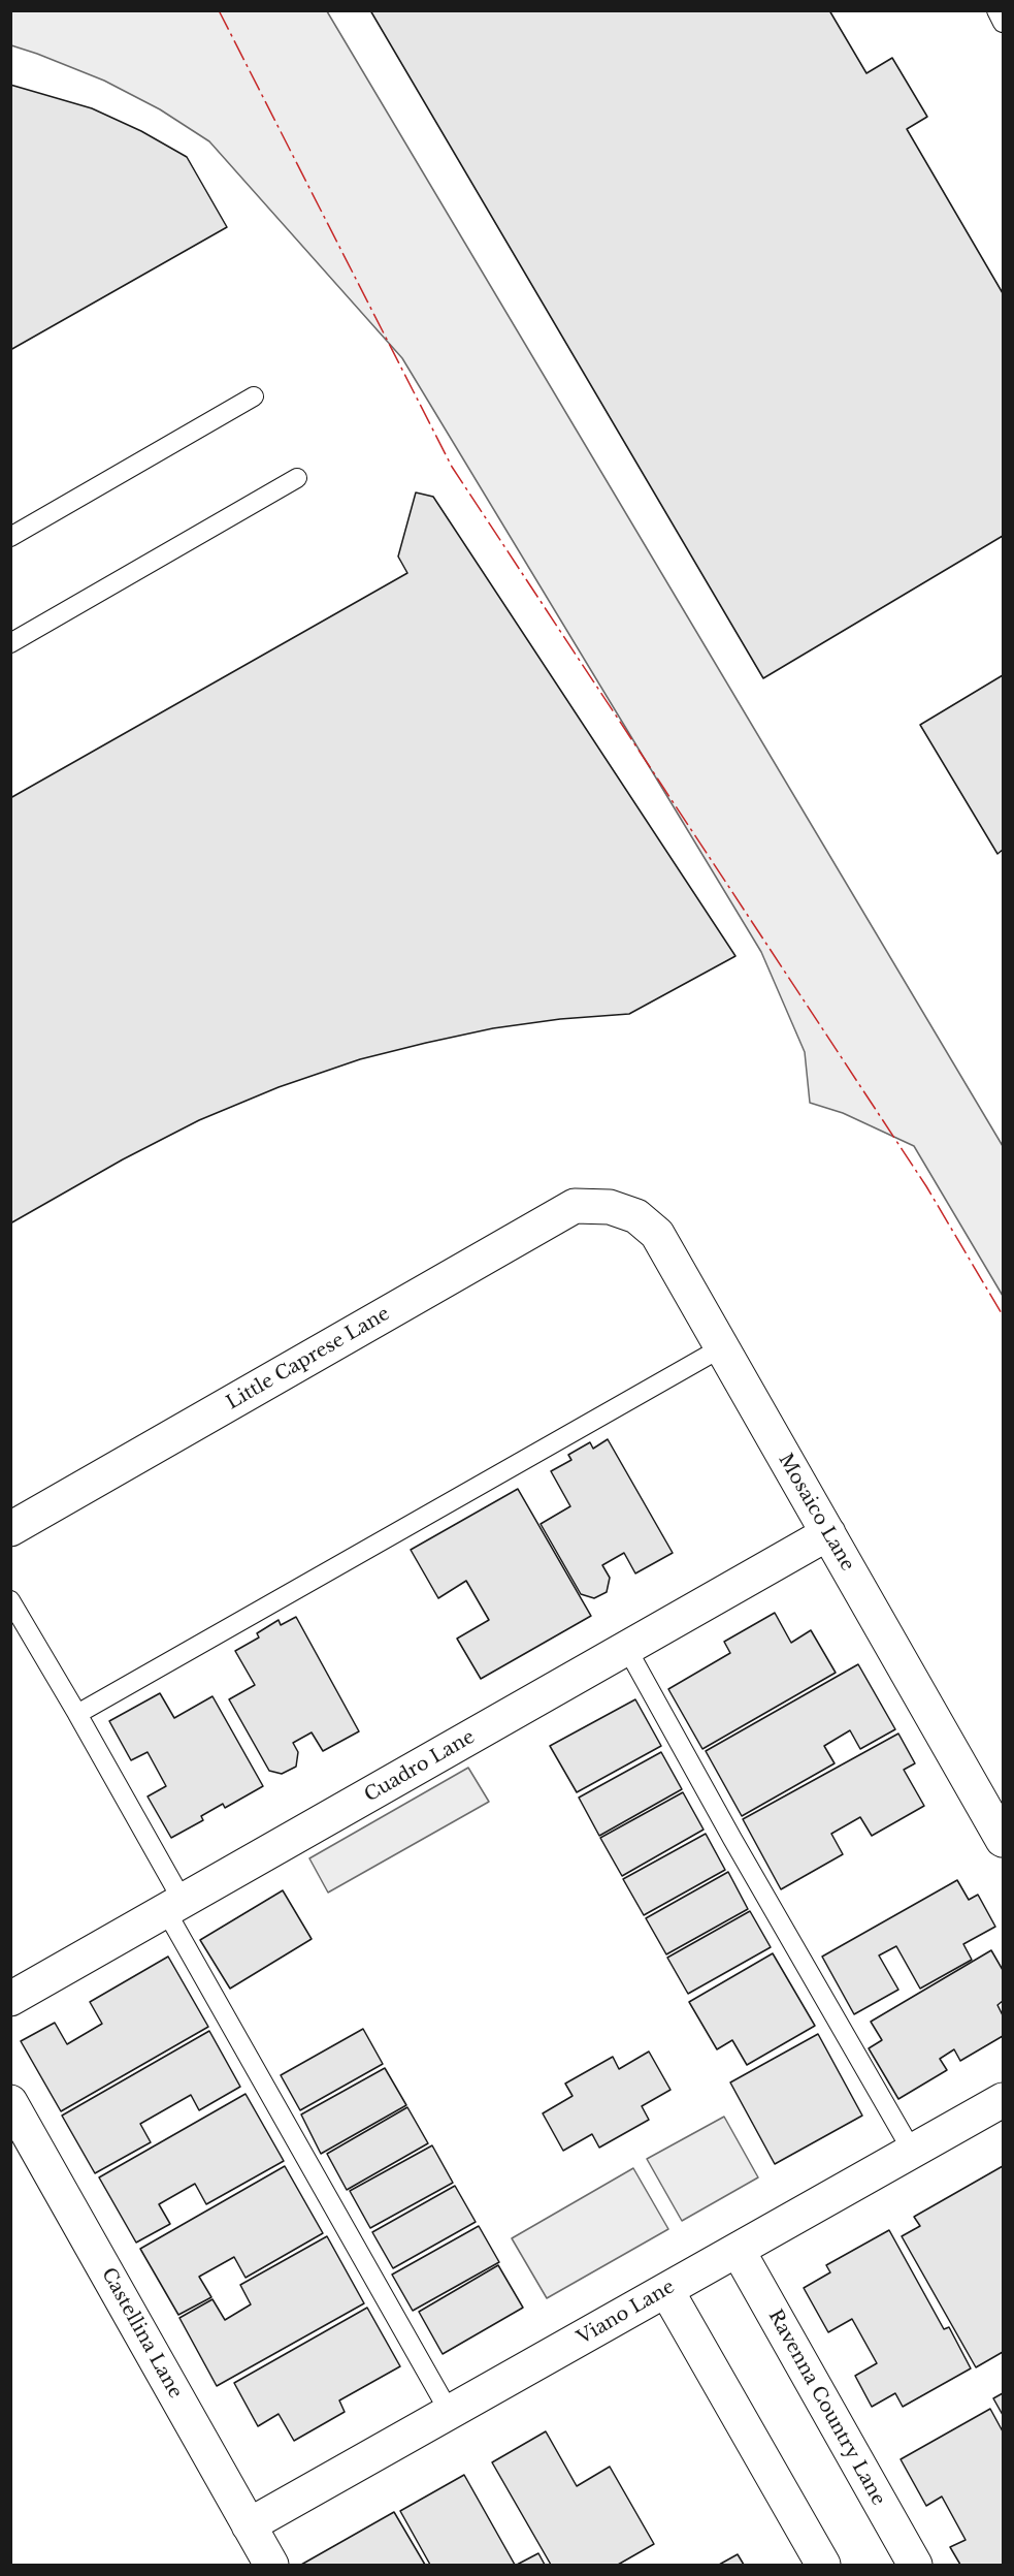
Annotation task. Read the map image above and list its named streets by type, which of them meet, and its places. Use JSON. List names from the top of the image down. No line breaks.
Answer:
{"streets":{"street":["Little Caprese Lane","Mosaico Lane","Cuadro Lane","Viano Lane","Castellina Lane","Ravenna Country Lane"]},"crossings":[["Little Caprese Lane","Mosaico Lane"],["Mosaico Lane","Cuadro Lane"],["Viano Lane","Castellina Lane"],["Viano Lane","Ravenna Country Lane"]]}
